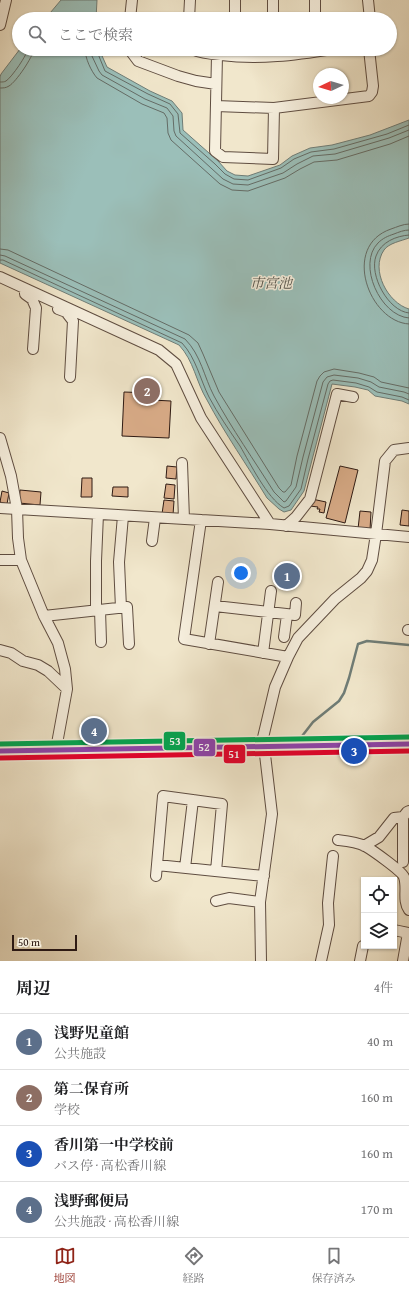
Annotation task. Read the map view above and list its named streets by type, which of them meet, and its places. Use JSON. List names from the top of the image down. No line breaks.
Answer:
{"water":["市宮池"],"lines":["transit line 53","transit line 52","transit line 51"],"scale_bar":"50 m","north":"left","page":{"search":"ここで検索","pins":["2","1","4","3"],"scale":"50 m","heading":["周辺","4件"],"list":[{"mark":"1","name":"浅野児童館","note":"公共施設","value":"40 m"},{"mark":"2","name":"第二保育所","note":"学校","value":"160 m"},{"mark":"3","name":"香川第一中学校前","note":"バス停 · 高松香川線","value":"160 m"},{"mark":"4","name":"浅野郵便局","note":"公共施設 · 高松香川線","value":"170 m"}],"nav":["地図","経路","保存済み"]}}
